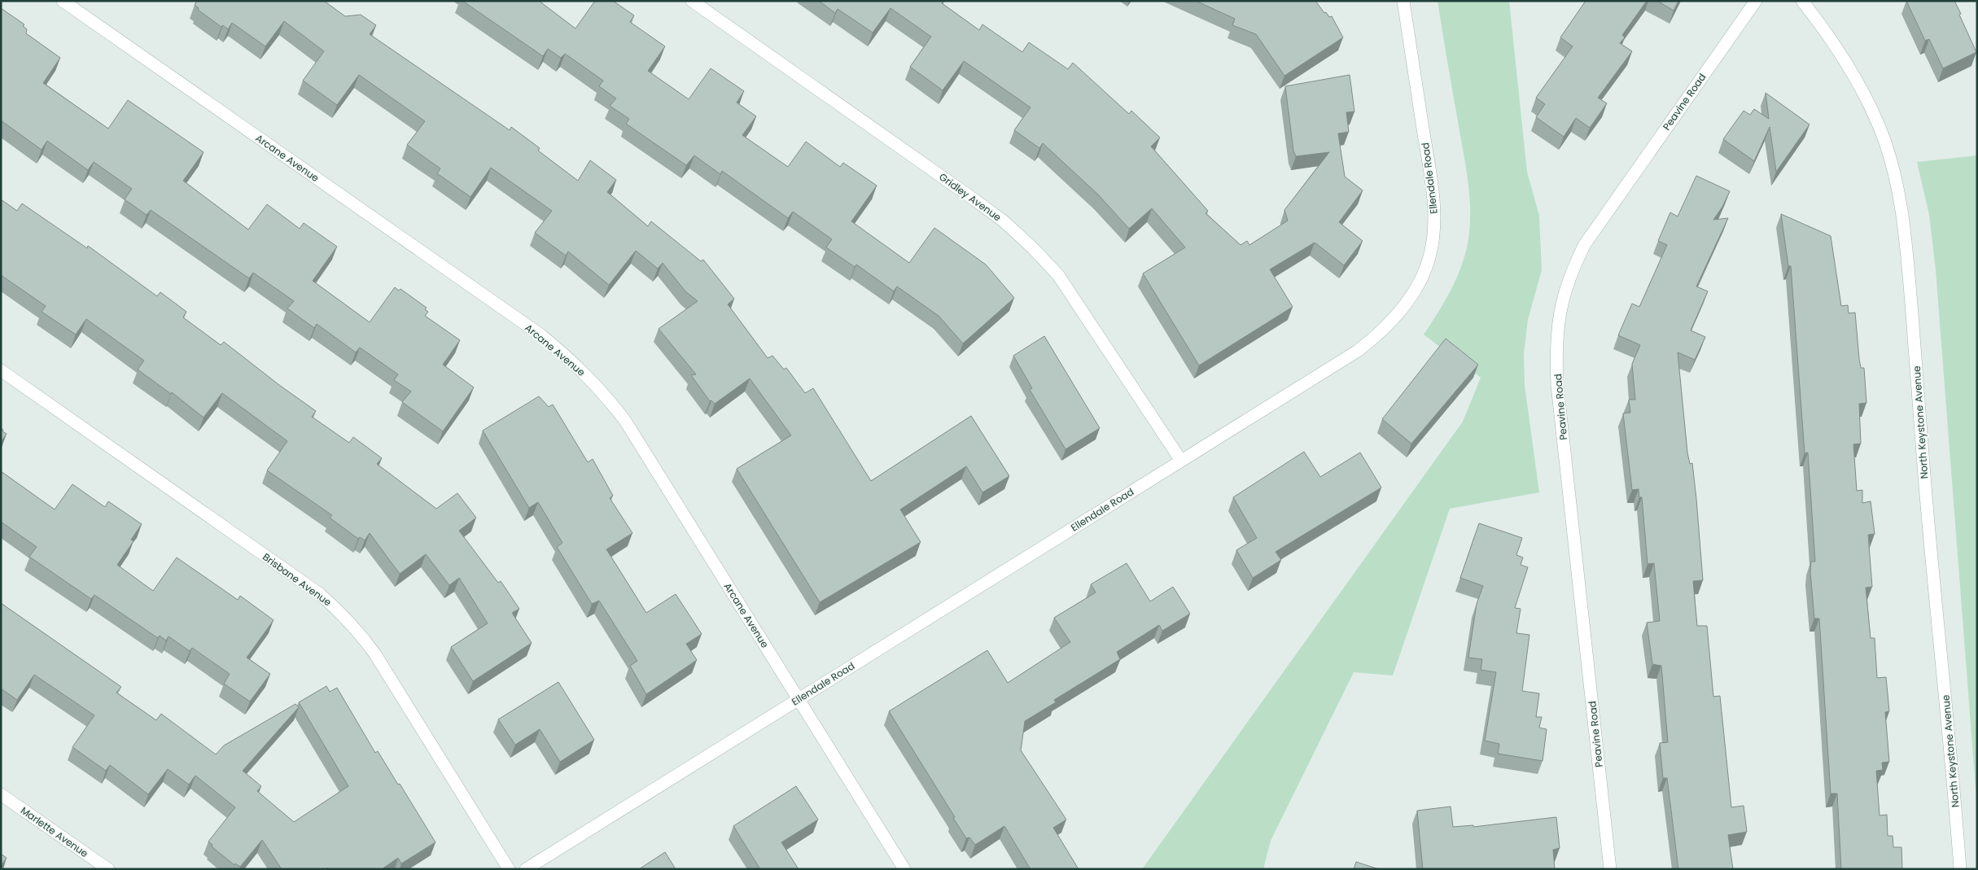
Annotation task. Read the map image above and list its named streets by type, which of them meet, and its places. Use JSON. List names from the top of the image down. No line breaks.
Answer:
{"streets":{"street":["Peavine Road","Arcane Avenue","Ellendale Road","Gridley Avenue","North Keystone Avenue","Brisbane Avenue","Marlette Avenue"]},"crossings":[["Arcane Avenue","Ellendale Road"],["Ellendale Road","Gridley Avenue"]]}
